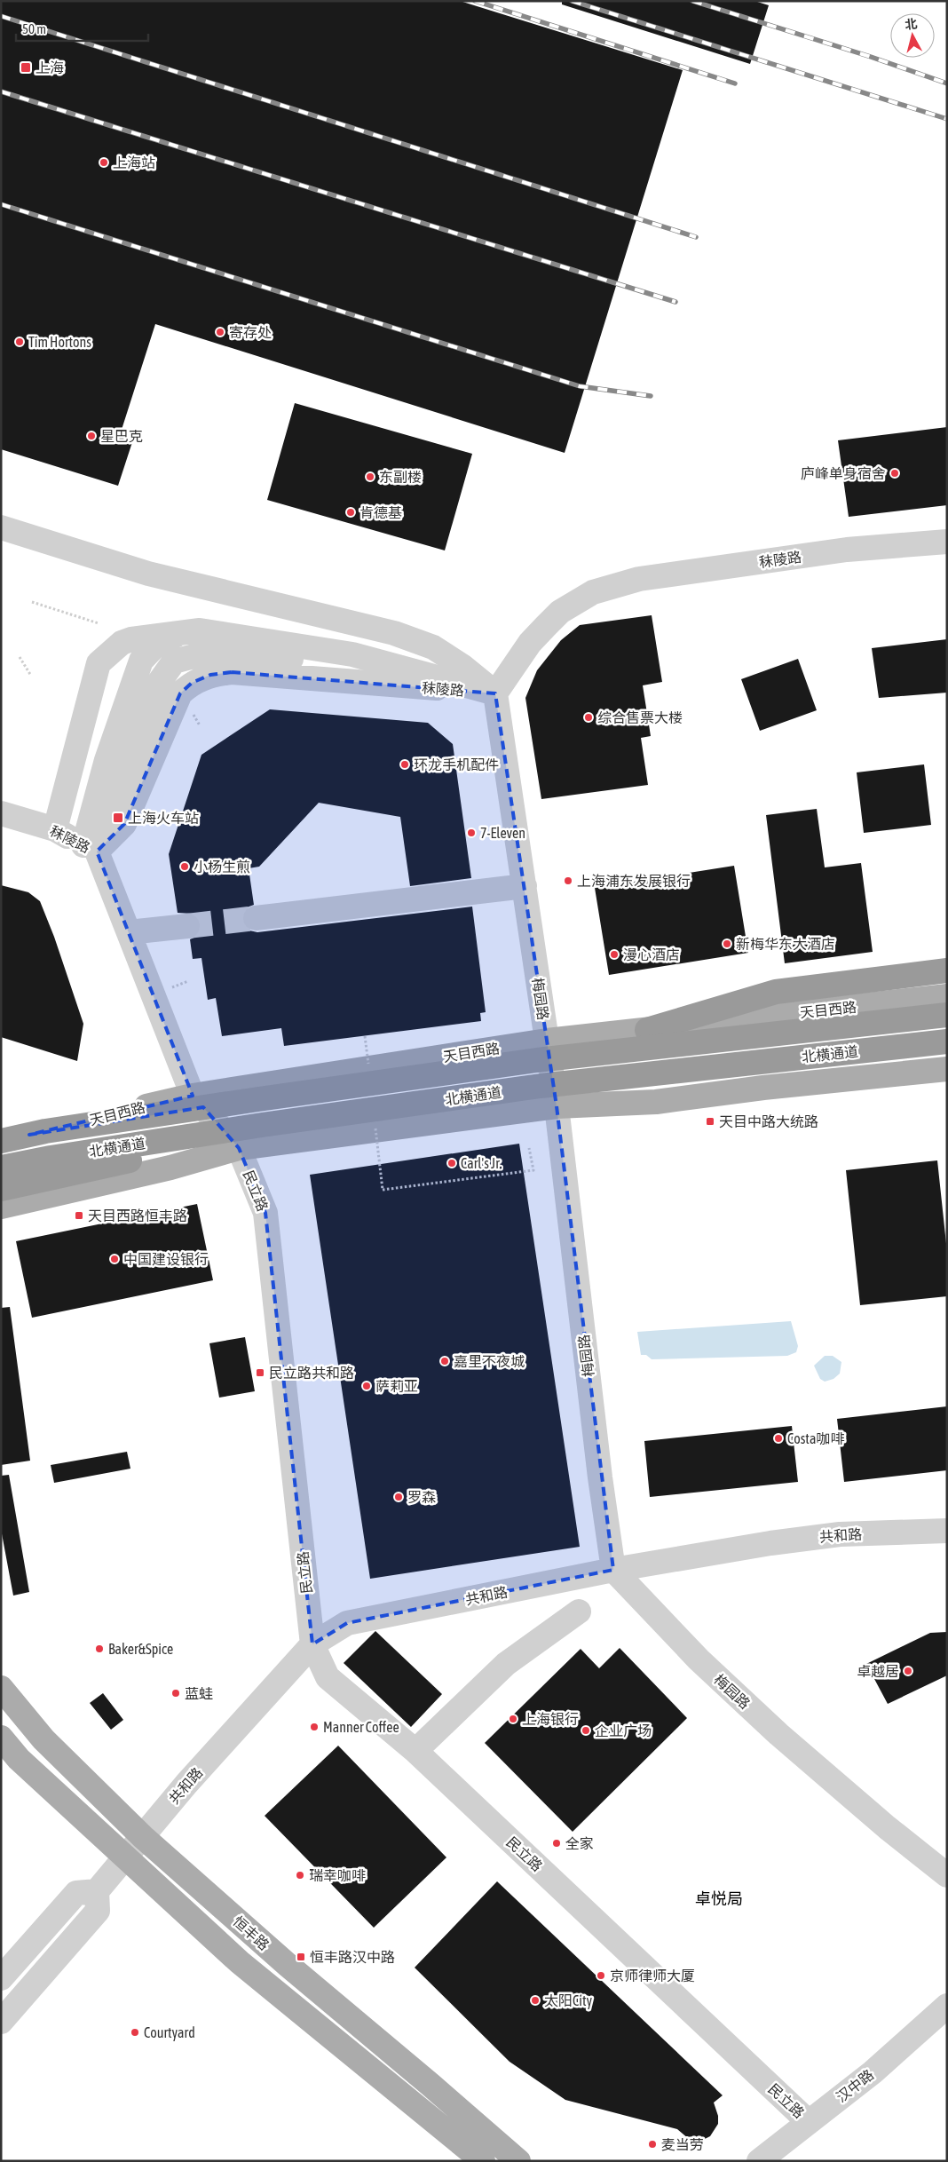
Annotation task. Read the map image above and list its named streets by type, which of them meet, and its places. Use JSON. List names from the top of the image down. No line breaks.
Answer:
{"streets":{"highway":["北横通道"],"main road":["天目西路","恒丰路"],"street":["秣陵路","梅园路","民立路","共和路","汉中路"]},"crossings":[["秣陵路","梅园路"],["秣陵路","民立路"],["梅园路","天目西路"],["梅园路","共和路"],["天目西路","北横通道"],["天目西路","民立路"],["民立路","共和路"],["民立路","汉中路"],["共和路","恒丰路"]],"districts":["卓悦局"],"places":{"transit":["上海","上海火车站","天目中路大统路","天目西路恒丰路","民立路共和路","恒丰路汉中路"],"other":["上海站","寄存处","Tim Hortons","星巴克","庐峰单身宿舍","东副楼","肯德基","综合售票大楼","环龙手机配件","7-Eleven","小杨生煎","上海浦东发展银行","新梅华东大酒店","漫心酒店","Carl's Jr.","中国建设银行","嘉里不夜城","萨莉亚","Costa咖啡","罗森","Baker&Spice","卓越居","蓝蛙","上海银行","Manner Coffee","企业广场","全家","瑞幸咖啡","京师律师大厦","太阳City","Courtyard","麦当劳"]},"scale_bar":"50 m","north":"top"}
